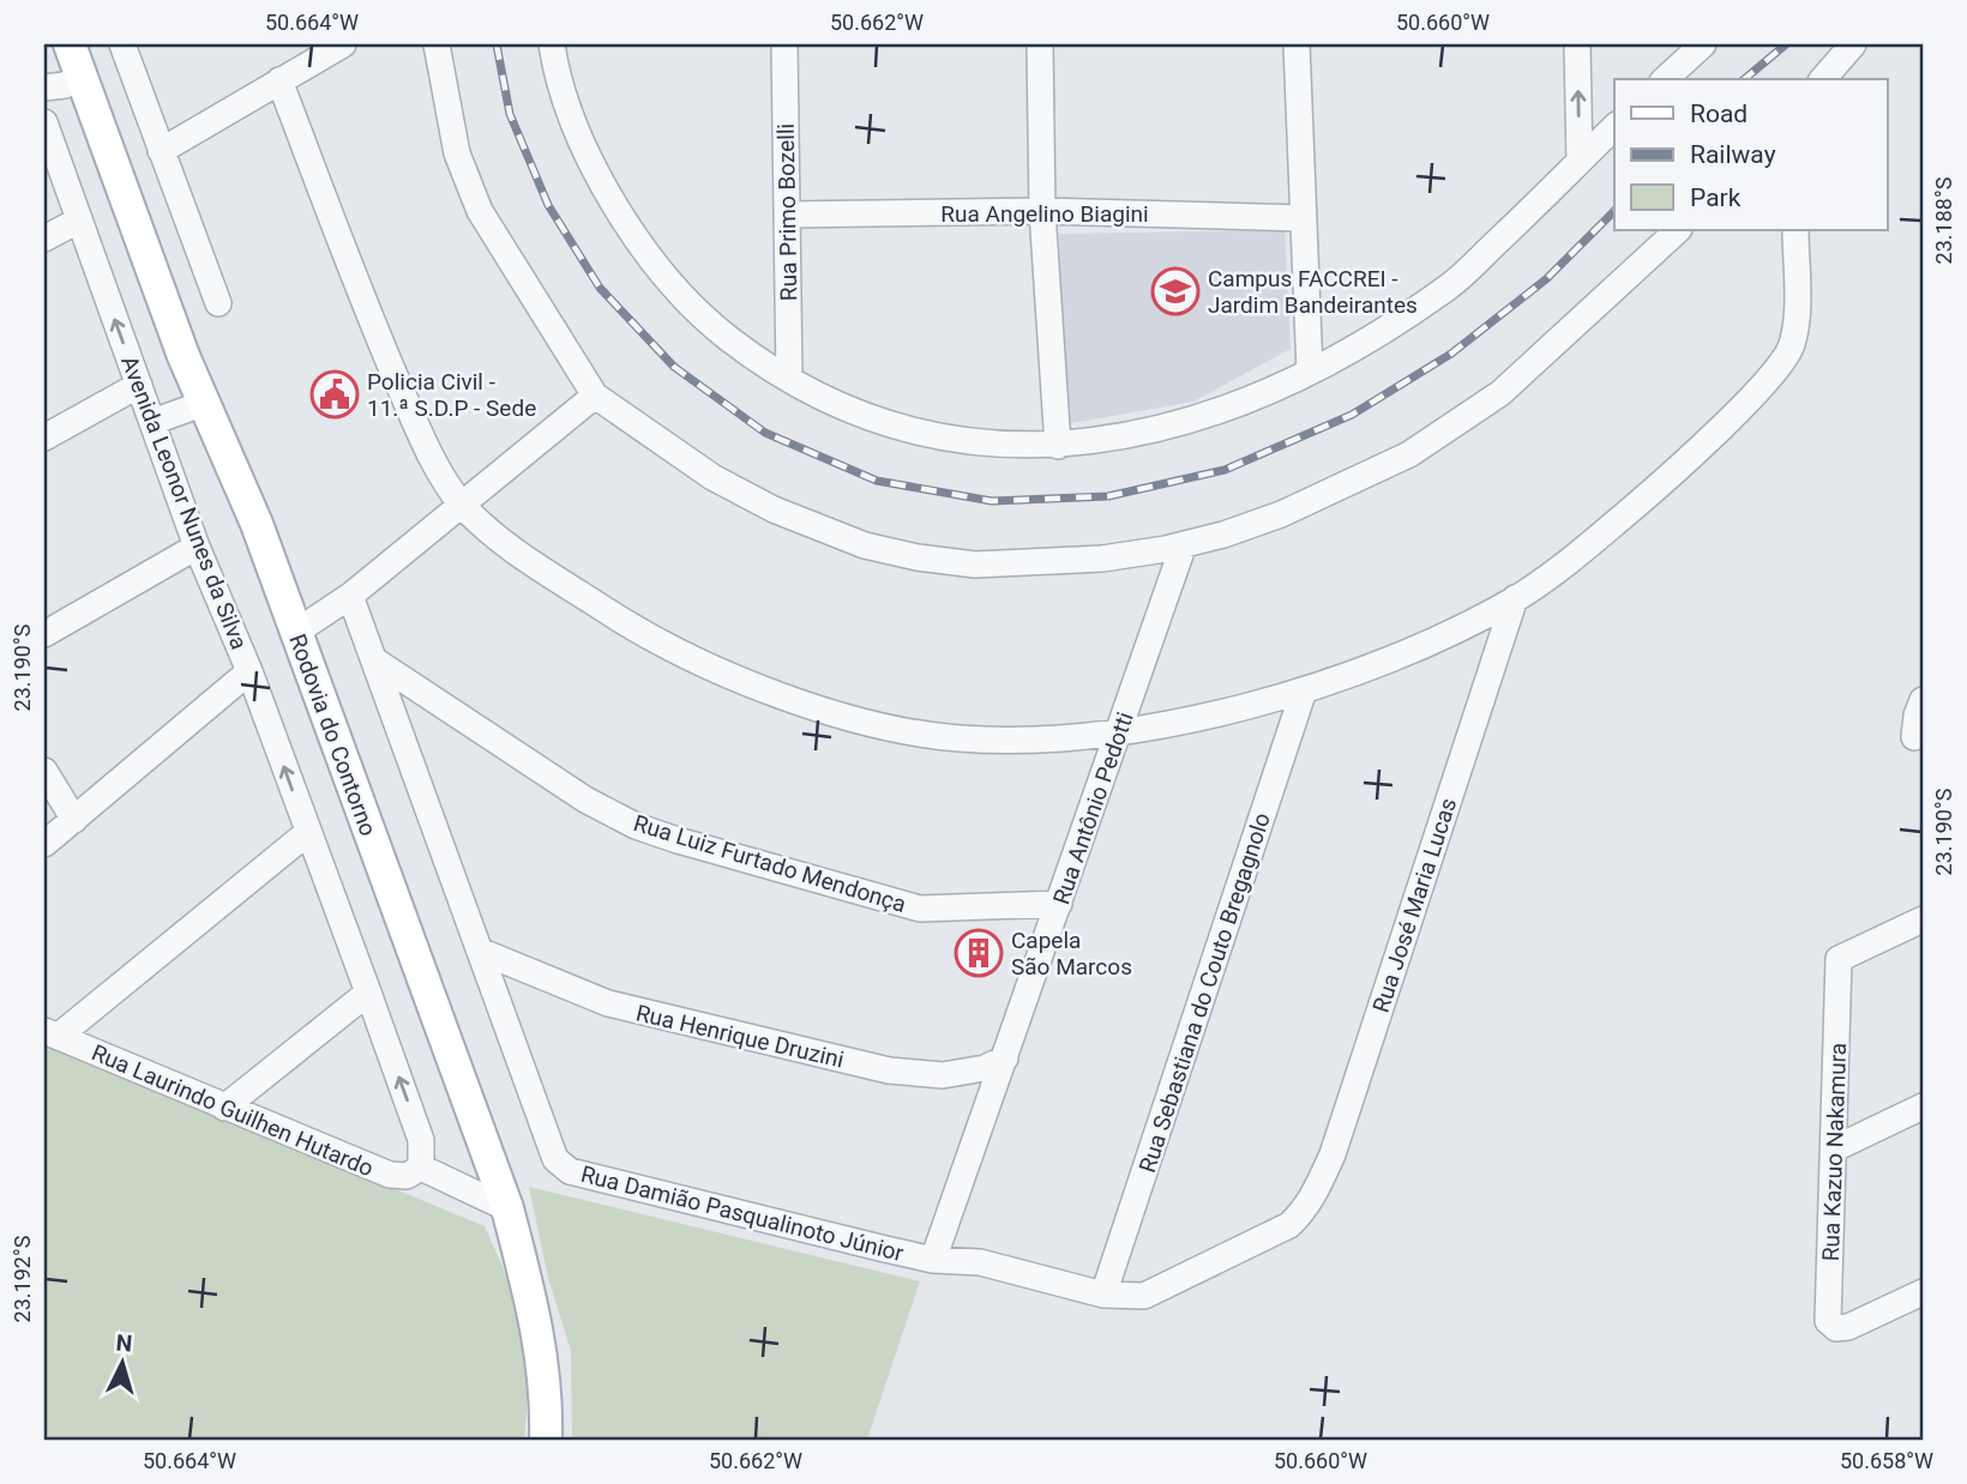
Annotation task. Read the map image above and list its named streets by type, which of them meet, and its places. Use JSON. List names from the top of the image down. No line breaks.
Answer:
{"streets":{"main road":["Rodovia do Contorno"],"street":["Rua Primo Bozelli","Rua Angelino Biagini","Avenida Leonor Nunes da Silva","Rua Antônio Pedotti","Rua Luiz Furtado Mendonça","Rua José Maria Lucas","Rua Sebastiana do Couto Bregagnolo","Rua Henrique Druzini","Rua Laurindo Guilhen Hutardo","Rua Kazuo Nakamura","Rua Damião Pasqualinoto Júnior"]},"crossings":[["Rua Primo Bozelli","Rua Angelino Biagini"],["Avenida Leonor Nunes da Silva","Rua Laurindo Guilhen Hutardo"],["Rua Antônio Pedotti","Rua Luiz Furtado Mendonça"],["Rua Antônio Pedotti","Rua Henrique Druzini"],["Rua Antônio Pedotti","Rua Damião Pasqualinoto Júnior"],["Rua Luiz Furtado Mendonça","Rua Damião Pasqualinoto Júnior"],["Rua José Maria Lucas","Rua Damião Pasqualinoto Júnior"],["Rua Sebastiana do Couto Bregagnolo","Rua Damião Pasqualinoto Júnior"],["Rua Henrique Druzini","Rua Damião Pasqualinoto Júnior"]],"places":{"school or university":["Campus FACCREI - Jardim Bandeirantes"],"public building":["Policia Civil - 11.ª S.D.P - Sede"],"building":["Capela São Marcos"]},"legend":["Road","Railway","Park"],"north":"top","coordinates":["50.664°W","50.662°W","50.660°W","23.188°S","23.190°S","23.192°S","50.658°W"]}
